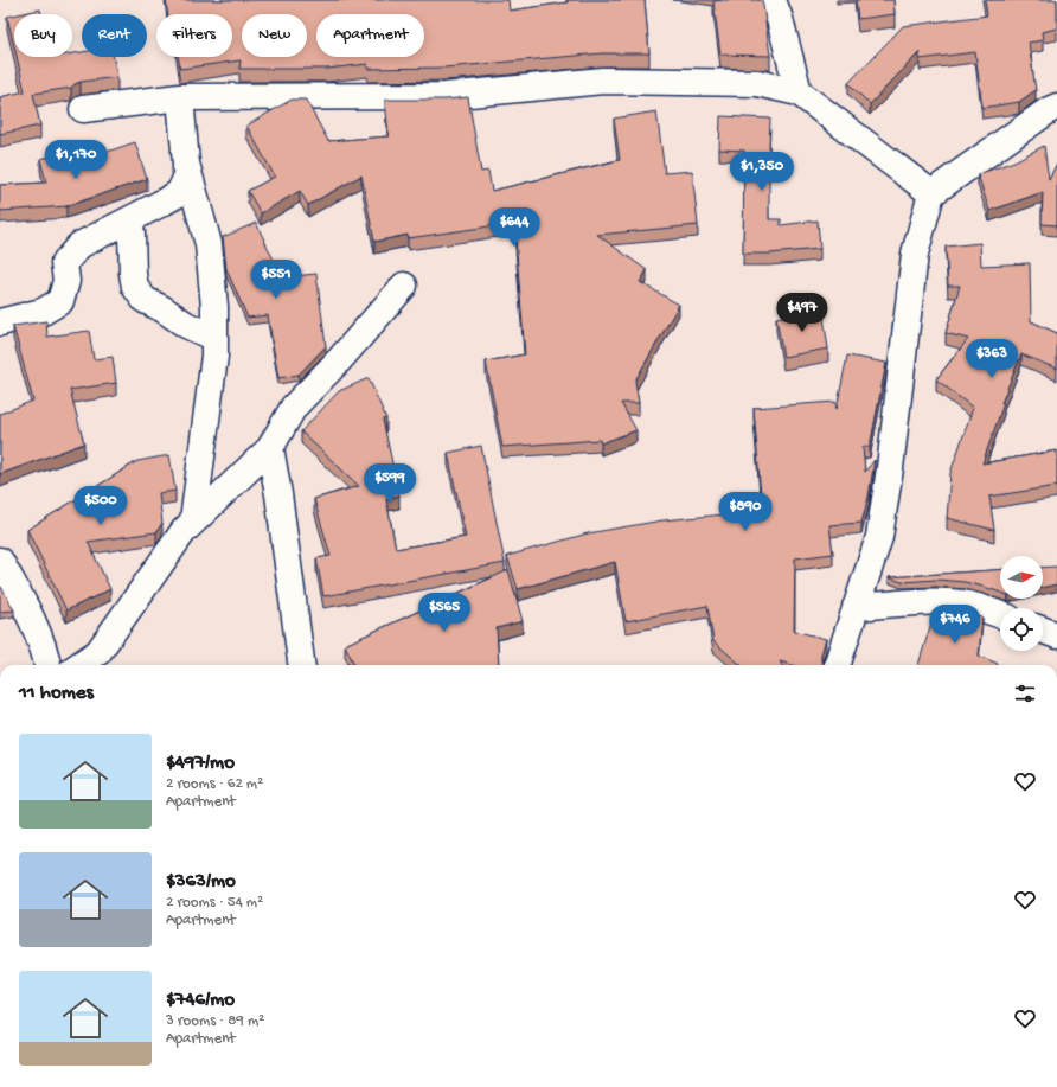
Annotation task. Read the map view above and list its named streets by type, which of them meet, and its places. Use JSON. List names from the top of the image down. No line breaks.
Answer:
{"north":"right","page":{"chip":["Buy","Rent","Filters","New","Apartment"],"price":["$1,170","$1,350","$644","$551","$497","$363","$599","$500","$890","$565","$746"],"heading":"11 homes","list":[{"name":"$497/mo","note":"2 rooms · 62 m² · Apartment"},{"name":"$363/mo","note":"2 rooms · 54 m² · Apartment"},{"name":"$746/mo","note":"3 rooms · 89 m² · Apartment"}]}}
